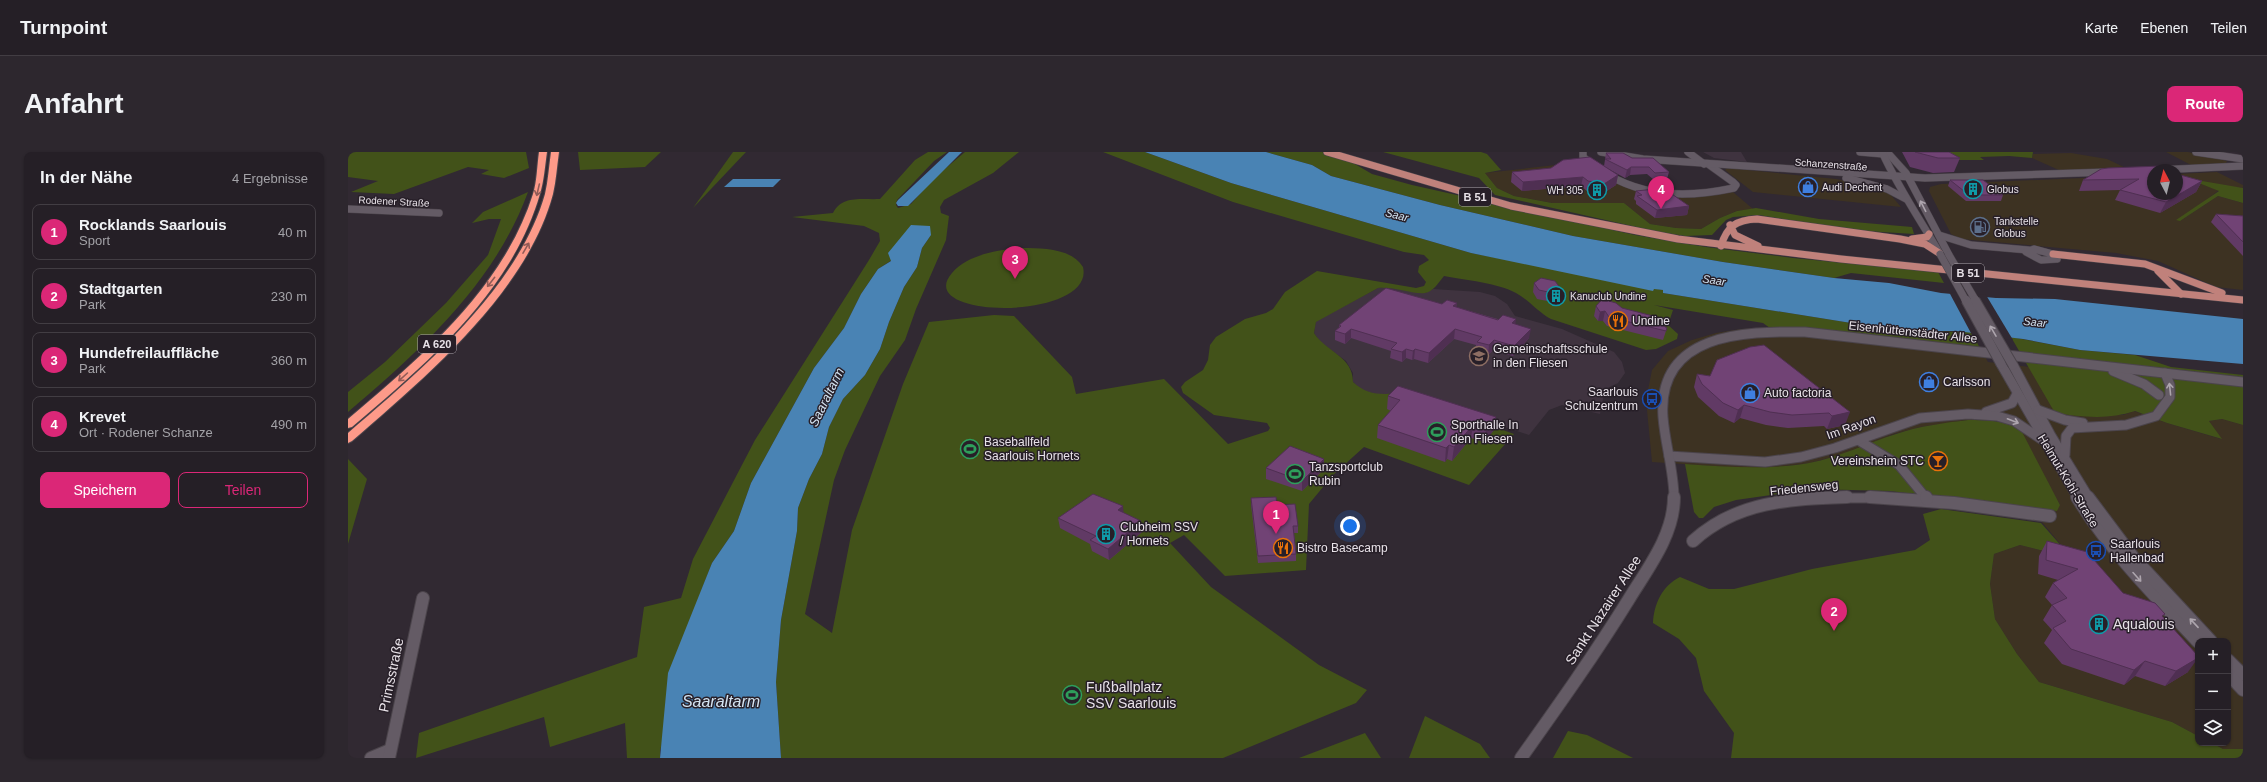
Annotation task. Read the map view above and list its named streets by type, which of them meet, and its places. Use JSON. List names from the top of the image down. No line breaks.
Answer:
{"streets":{"highway":["A 620"],"main road":["B 51"],"street":["Schanzenstraße","Rodener Straße","Eisenhüttenstädter Allee","Im Rayon","Helmut-Kohl-Straße","Friedensweg","Sankt Nazairer Allee","Primsstraße"]},"crossings":[["Eisenhüttenstädter Allee","Im Rayon"],["Eisenhüttenstädter Allee","Sankt Nazairer Allee"],["Im Rayon","Helmut-Kohl-Straße"],["Im Rayon","Sankt Nazairer Allee"]],"water":["Saar","Saaraltarm"],"places":{"shop":["Audi Dechent","Carlsson","Auto factoria"],"building":["Globus","WH 305","Kanuclub Undine","Clubheim SSV / Hornets","Aqualouis"],"fuel station":["Tankstelle Globus"],"restaurant":["Undine","Bistro Basecamp"],"school or university":["Gemeinschaftsschule in den Fliesen"],"bus stop":["Saarlouis Schulzentrum","Saarlouis Hallenbad"],"sports":["Sporthalle In den Fliesen","Baseballfeld Saarlouis Hornets","Tanzsportclub Rubin","Fußballplatz SSV Saarlouis"],"bar":["Vereinsheim STC"]},"north":"top","page":{"header":"Turnpoint","nav":["Karte","Ebenen","Teilen"],"buttons":["Route",["Speichern","Teilen"]],"title":"Anfahrt","heading":["In der Nähe","4 Ergebnisse"],"pins":["4","3","1","2"],"list":[{"mark":"1","name":"Rocklands Saarlouis","note":"Sport","value":"40 m"},{"mark":"2","name":"Stadtgarten","note":"Park","value":"230 m"},{"mark":"3","name":"Hundefreilauffläche","note":"Park","value":"360 m"},{"mark":"4","name":"Krevet","note":"Ort · Rodener Schanze","value":"490 m"}],"map_buttons":["+","−"]}}
